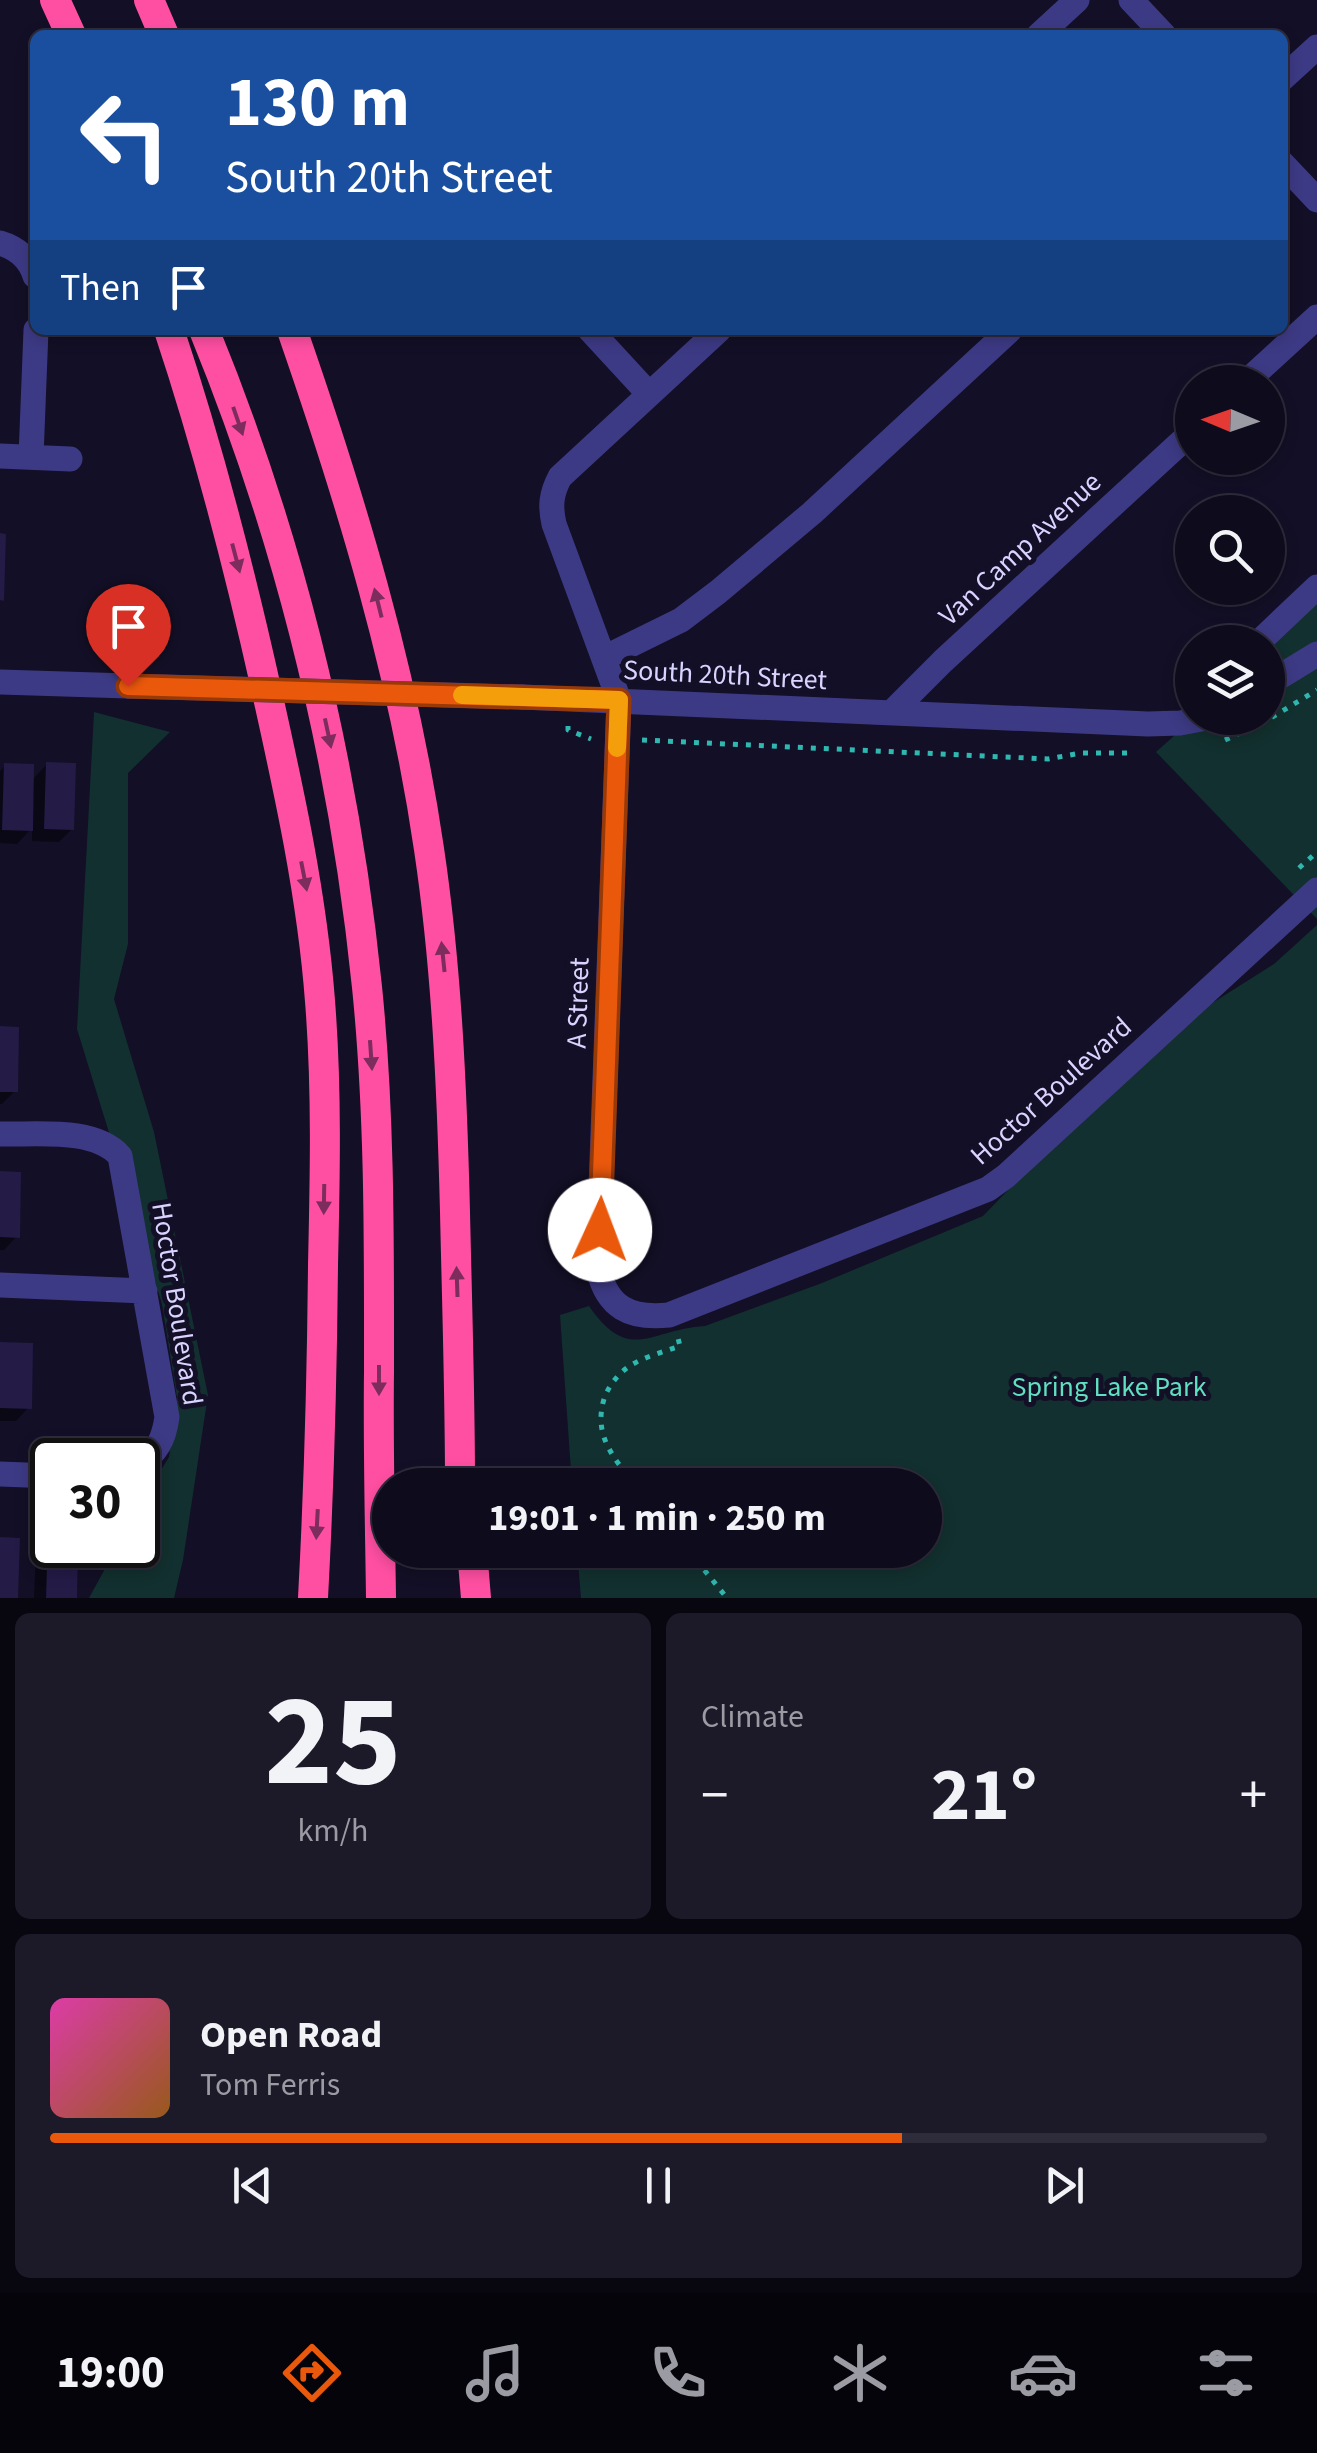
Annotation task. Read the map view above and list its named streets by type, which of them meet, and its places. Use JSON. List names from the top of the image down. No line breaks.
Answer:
{"streets":{"street":["Van Camp Avenue","South 20th Street","A Street","Hoctor Boulevard"]},"crossings":[["Van Camp Avenue","South 20th Street"],["South 20th Street","A Street"],["A Street","Hoctor Boulevard"]],"parks":["Spring Lake Park"],"north":"left","page":{"turn":["130 m","South 20th Street"],"then":"Then","limit":"30","trip":"19:01 · 1 min · 250 m","tile":[["25","km/h"],"Climate"],"heat":["−","21°","+"],"song":["Open Road","Tom Ferris"],"tabs":"19:00"}}
